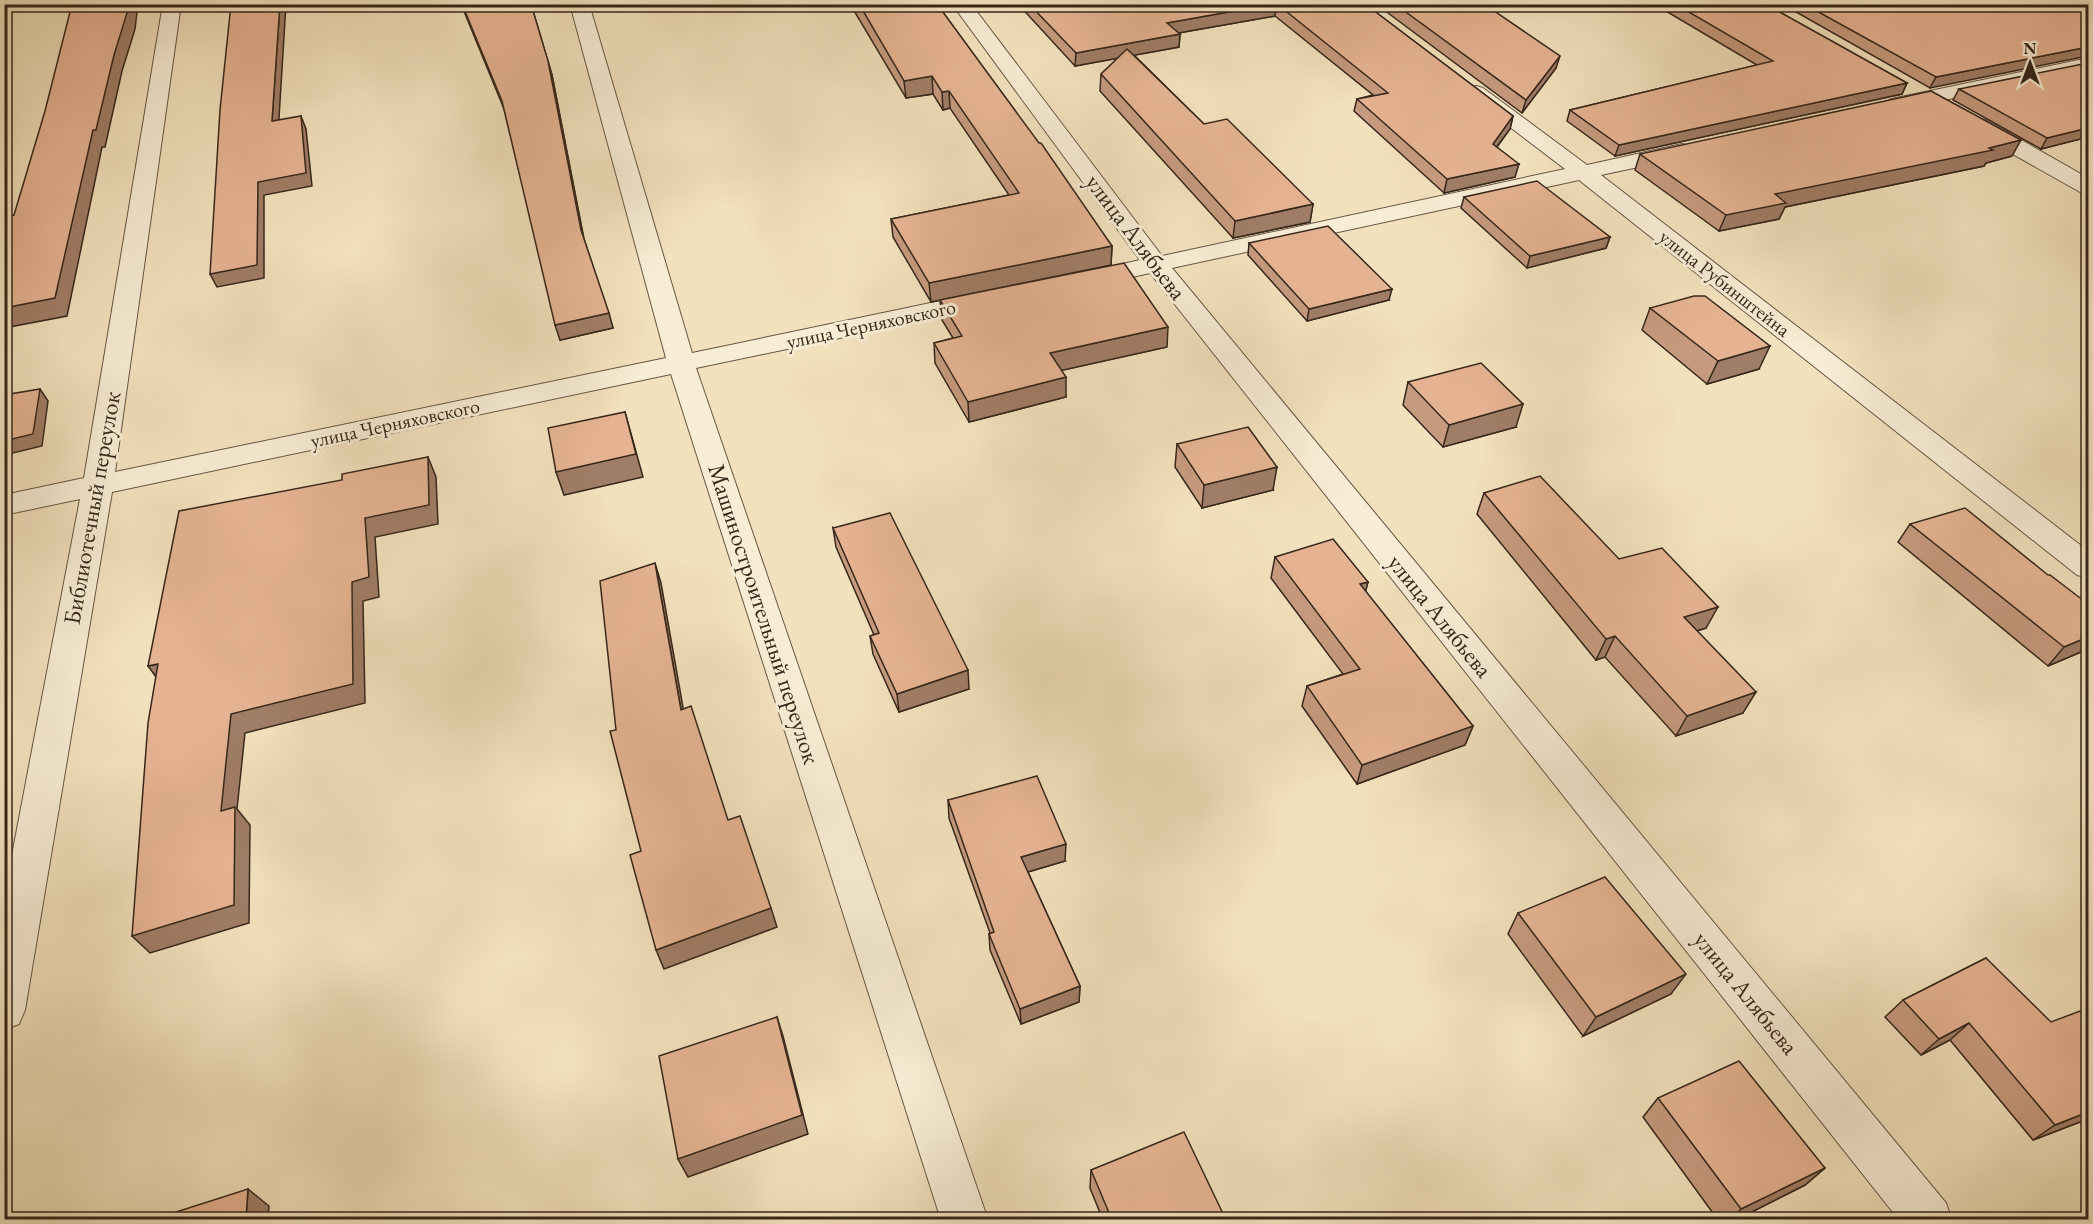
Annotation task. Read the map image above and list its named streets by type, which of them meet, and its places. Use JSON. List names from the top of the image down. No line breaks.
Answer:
{"streets":{"street":["улица Алябьева","улица Рубинштейна","улица Черняховского","Библиотечный переулок","Машиностроительный переулок"]},"crossings":[["улица Черняховского","Библиотечный переулок"],["улица Черняховского","Машиностроительный переулок"]],"north":"top"}
